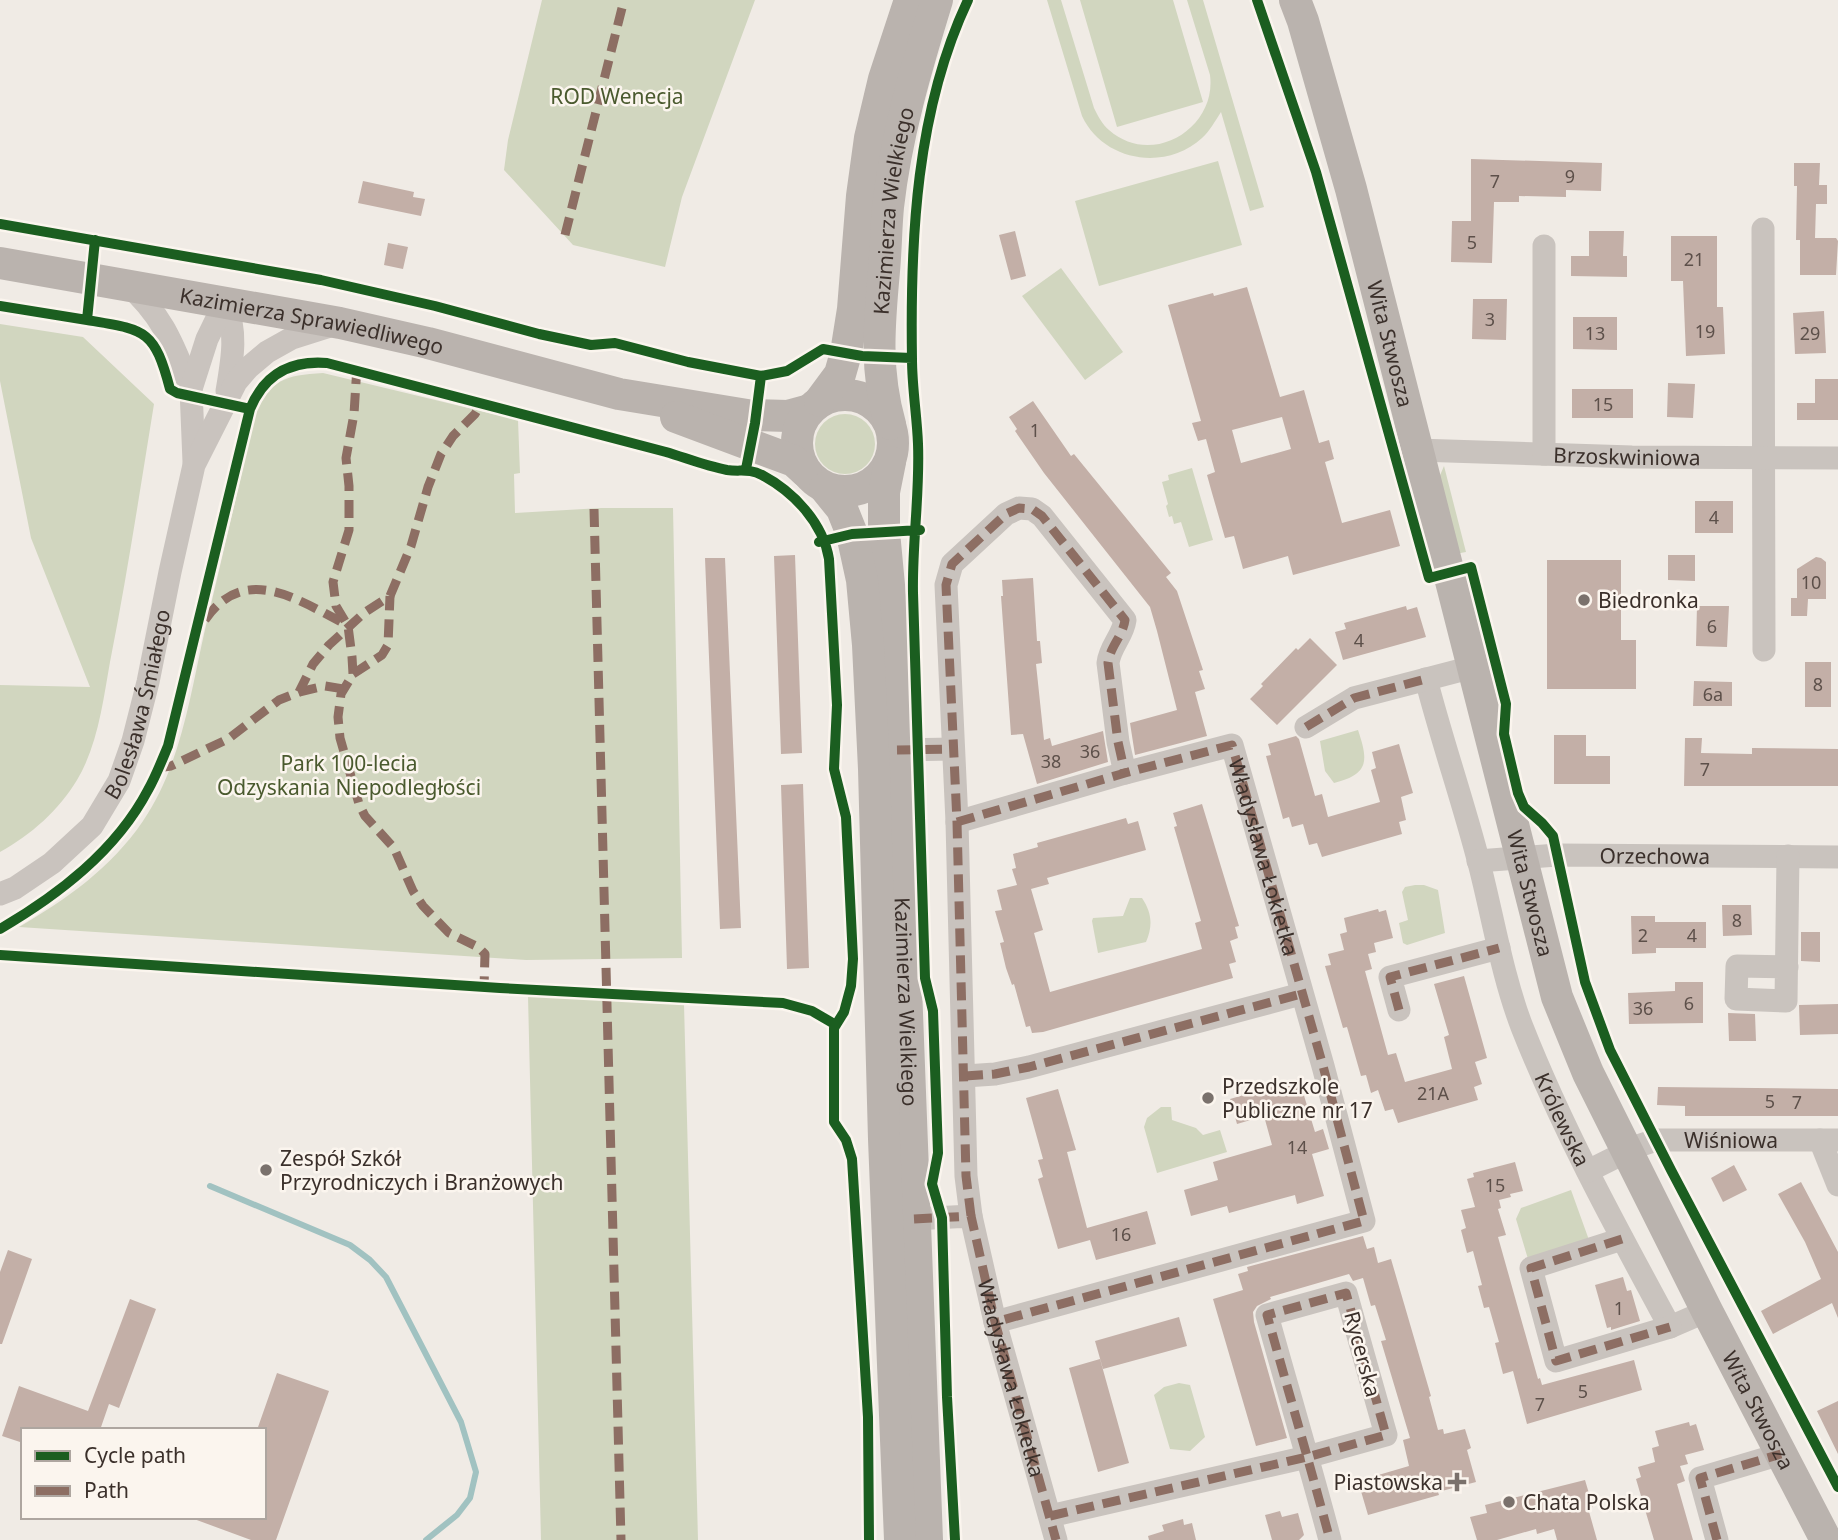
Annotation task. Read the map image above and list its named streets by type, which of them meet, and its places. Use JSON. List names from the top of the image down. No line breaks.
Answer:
{"streets":{"main road":["Kazimierza Wielkiego","Kazimierza Sprawiedliwego","Wita Stwosza"],"street":["Brzoskwiniowa","Bolesława Śmiałego","Orzechowa","Władysława Łokietka","Królewska","Wiśniowa","Rycerska"]},"crossings":[["Kazimierza Wielkiego","Kazimierza Sprawiedliwego"],["Kazimierza Sprawiedliwego","Bolesława Śmiałego"],["Wita Stwosza","Brzoskwiniowa"],["Wita Stwosza","Orzechowa"],["Wita Stwosza","Wiśniowa"],["Władysława Łokietka","Rycerska"],["Królewska","Wiśniowa"]],"parks":["ROD Wenecja","Park 100-lecia Odzyskania Niepodległości"],"places":{"other":["Biedronka","Przedszkole Publiczne nr 17","Zespół Szkół Przyrodniczych i Branżowych","Chata Polska"],"health":["Piastowska"]},"house_numbers":["9","7","5","21","3","19","13","29","15","1","4","10","6","4","8","6a","36","38","7","8","2","4","6","36","21A","5","7","14","15","16","1","5","7"],"legend":["Cycle path","Path"]}
